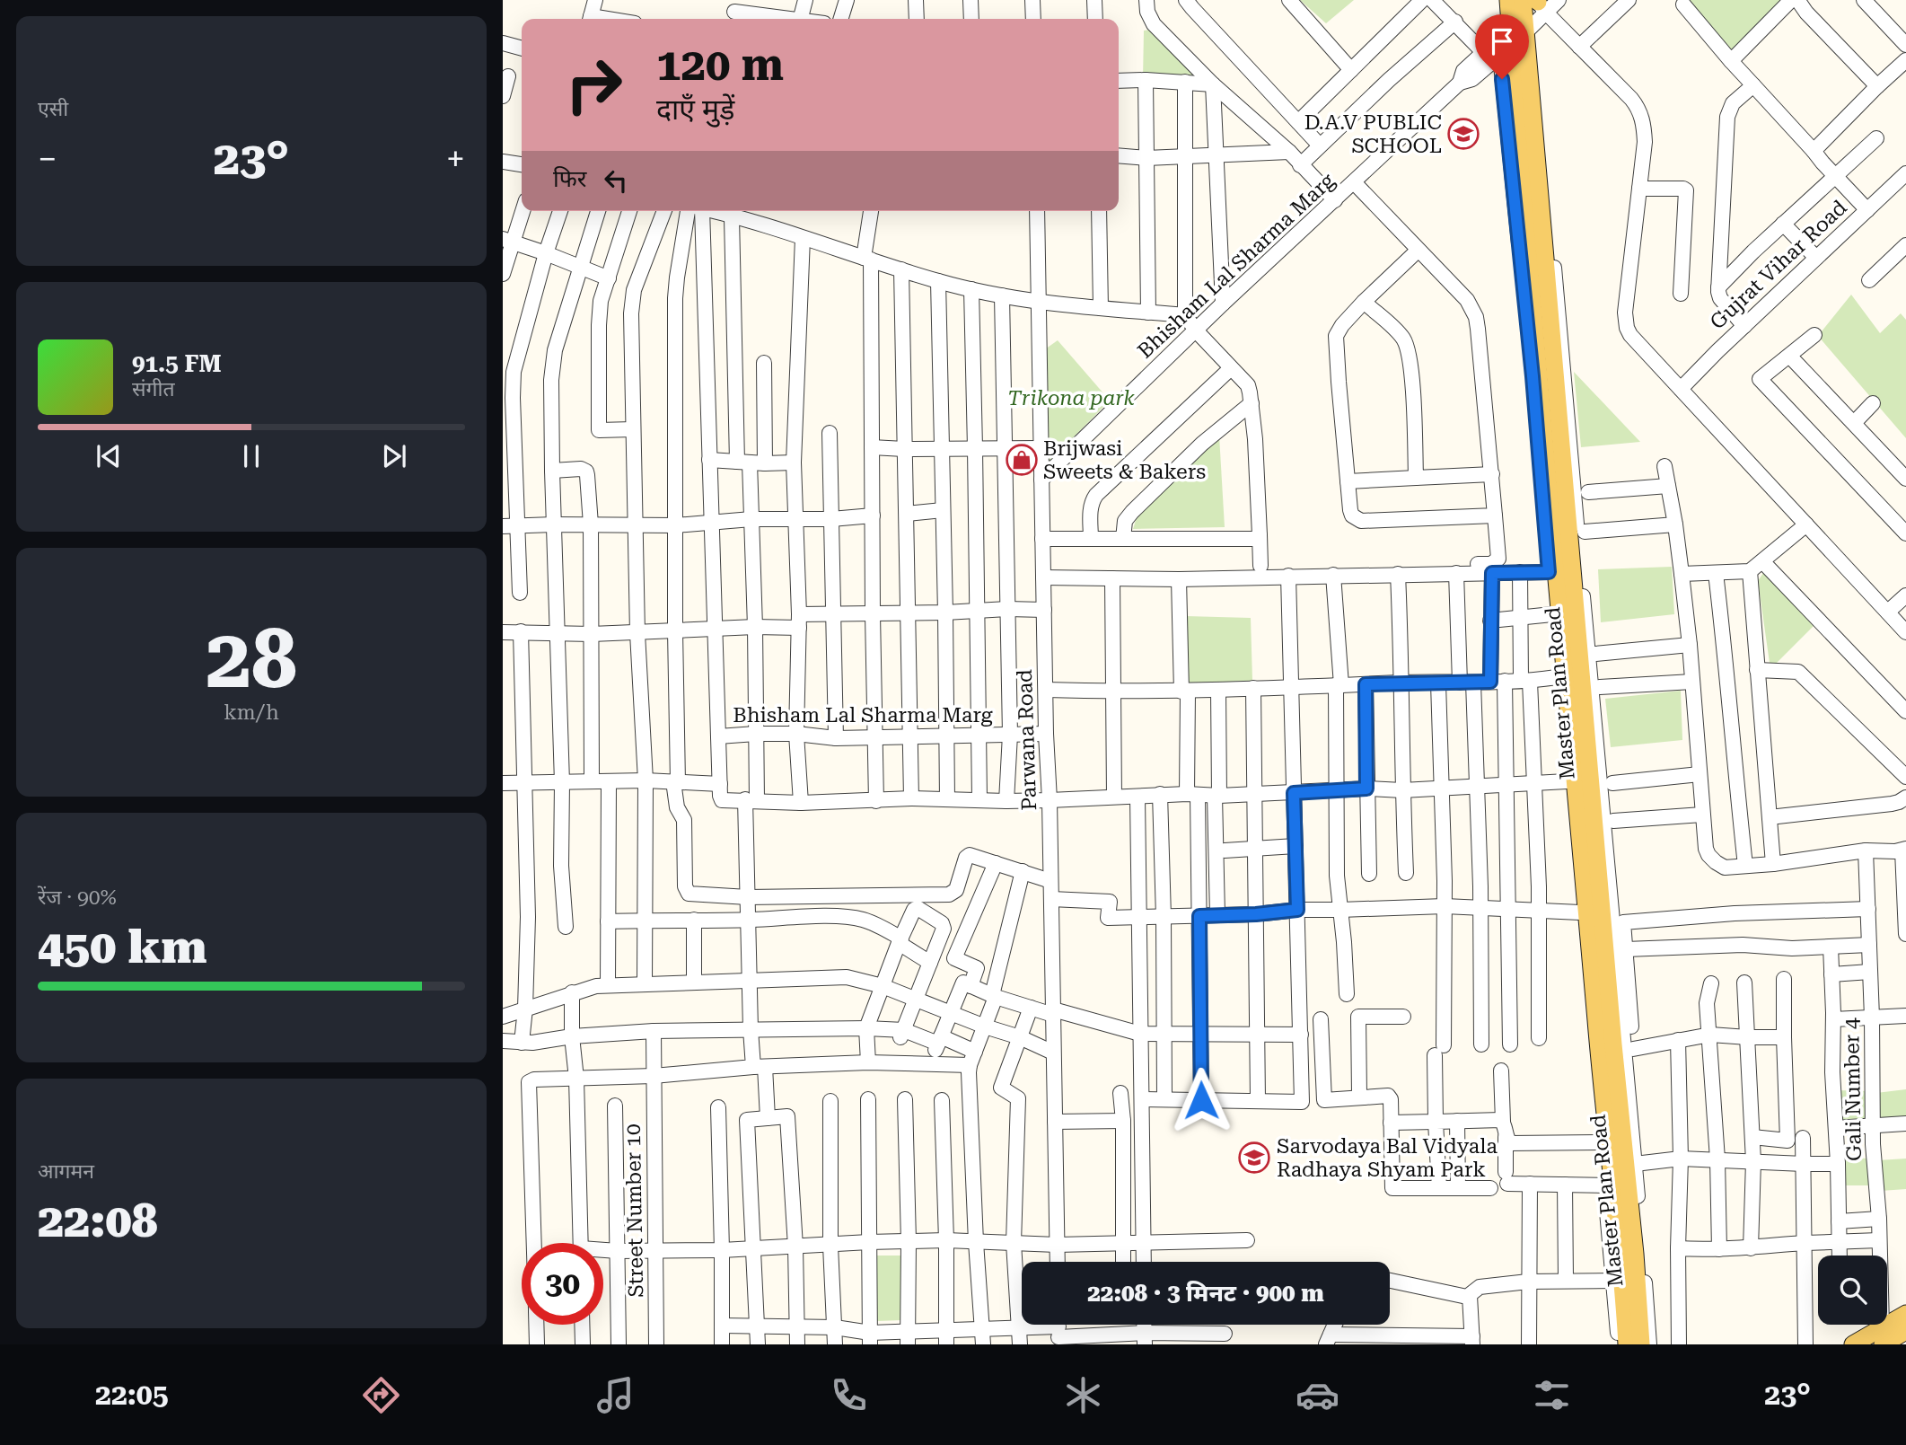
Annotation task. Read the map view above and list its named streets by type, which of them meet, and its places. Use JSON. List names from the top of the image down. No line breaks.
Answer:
{"streets":{"main road":["Master Plan Road"],"street":["Gujrat Vihar Road","Bhisham Lal Sharma Marg","Parwana Road","Gali Number 4","Street Number 10"]},"crossings":[["Bhisham Lal Sharma Marg","Master Plan Road"],["Bhisham Lal Sharma Marg","Parwana Road"]],"parks":["Trikona park"],"places":{"school or university":["D.A.V PUBLIC SCHOOL","Sarvodaya Bal Vidyala Radhaya Shyam Park"],"shop":["Brijwasi Sweets & Bakers"]},"page":{"tile":["एसी",["28","km/h"],["रेंज · 90%","450 km"],["आगमन","22:08"]],"turn":["120 m","दाएँ मुड़ें"],"heat":["−","23°","+"],"then":"फिर","song":["91.5 FM","संगीत"],"limit":"30","trip":"22:08 · 3 मिनट · 900 m","tabs":["22:05","23°"]}}
